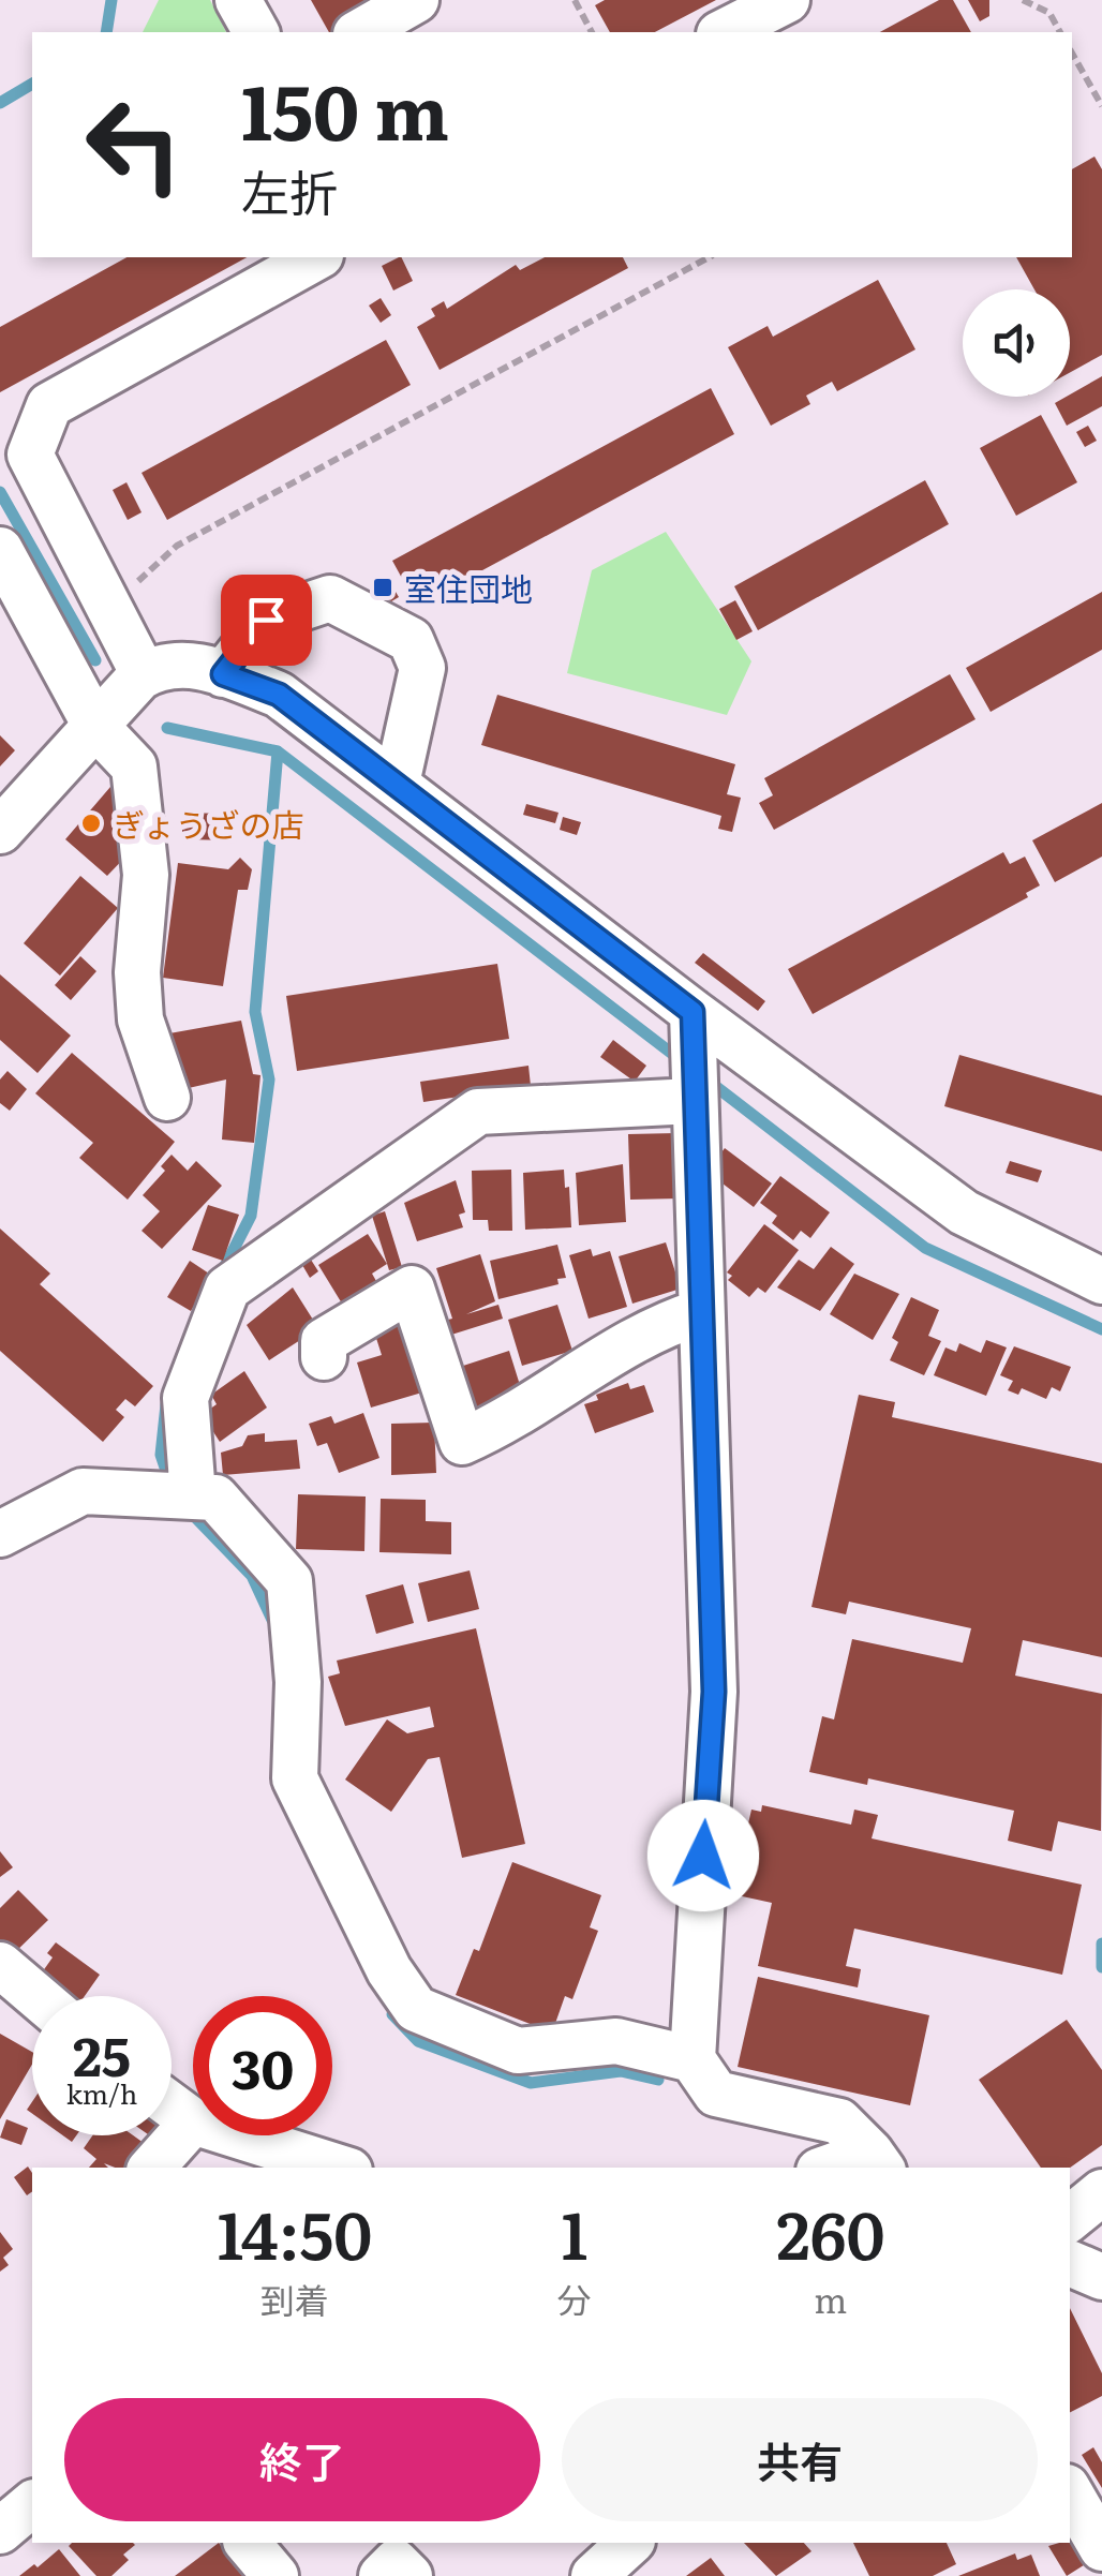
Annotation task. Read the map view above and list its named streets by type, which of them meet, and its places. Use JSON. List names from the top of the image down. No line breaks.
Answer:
{"places":{"transit":["室住団地"],"other":["ぎょうざの店"]},"page":{"turn":["150 m","左折"],"speed":"25 km/h","limit":"30","eta":["14:50","到着","1","分","260","m"],"buttons":["終了","共有"]}}
